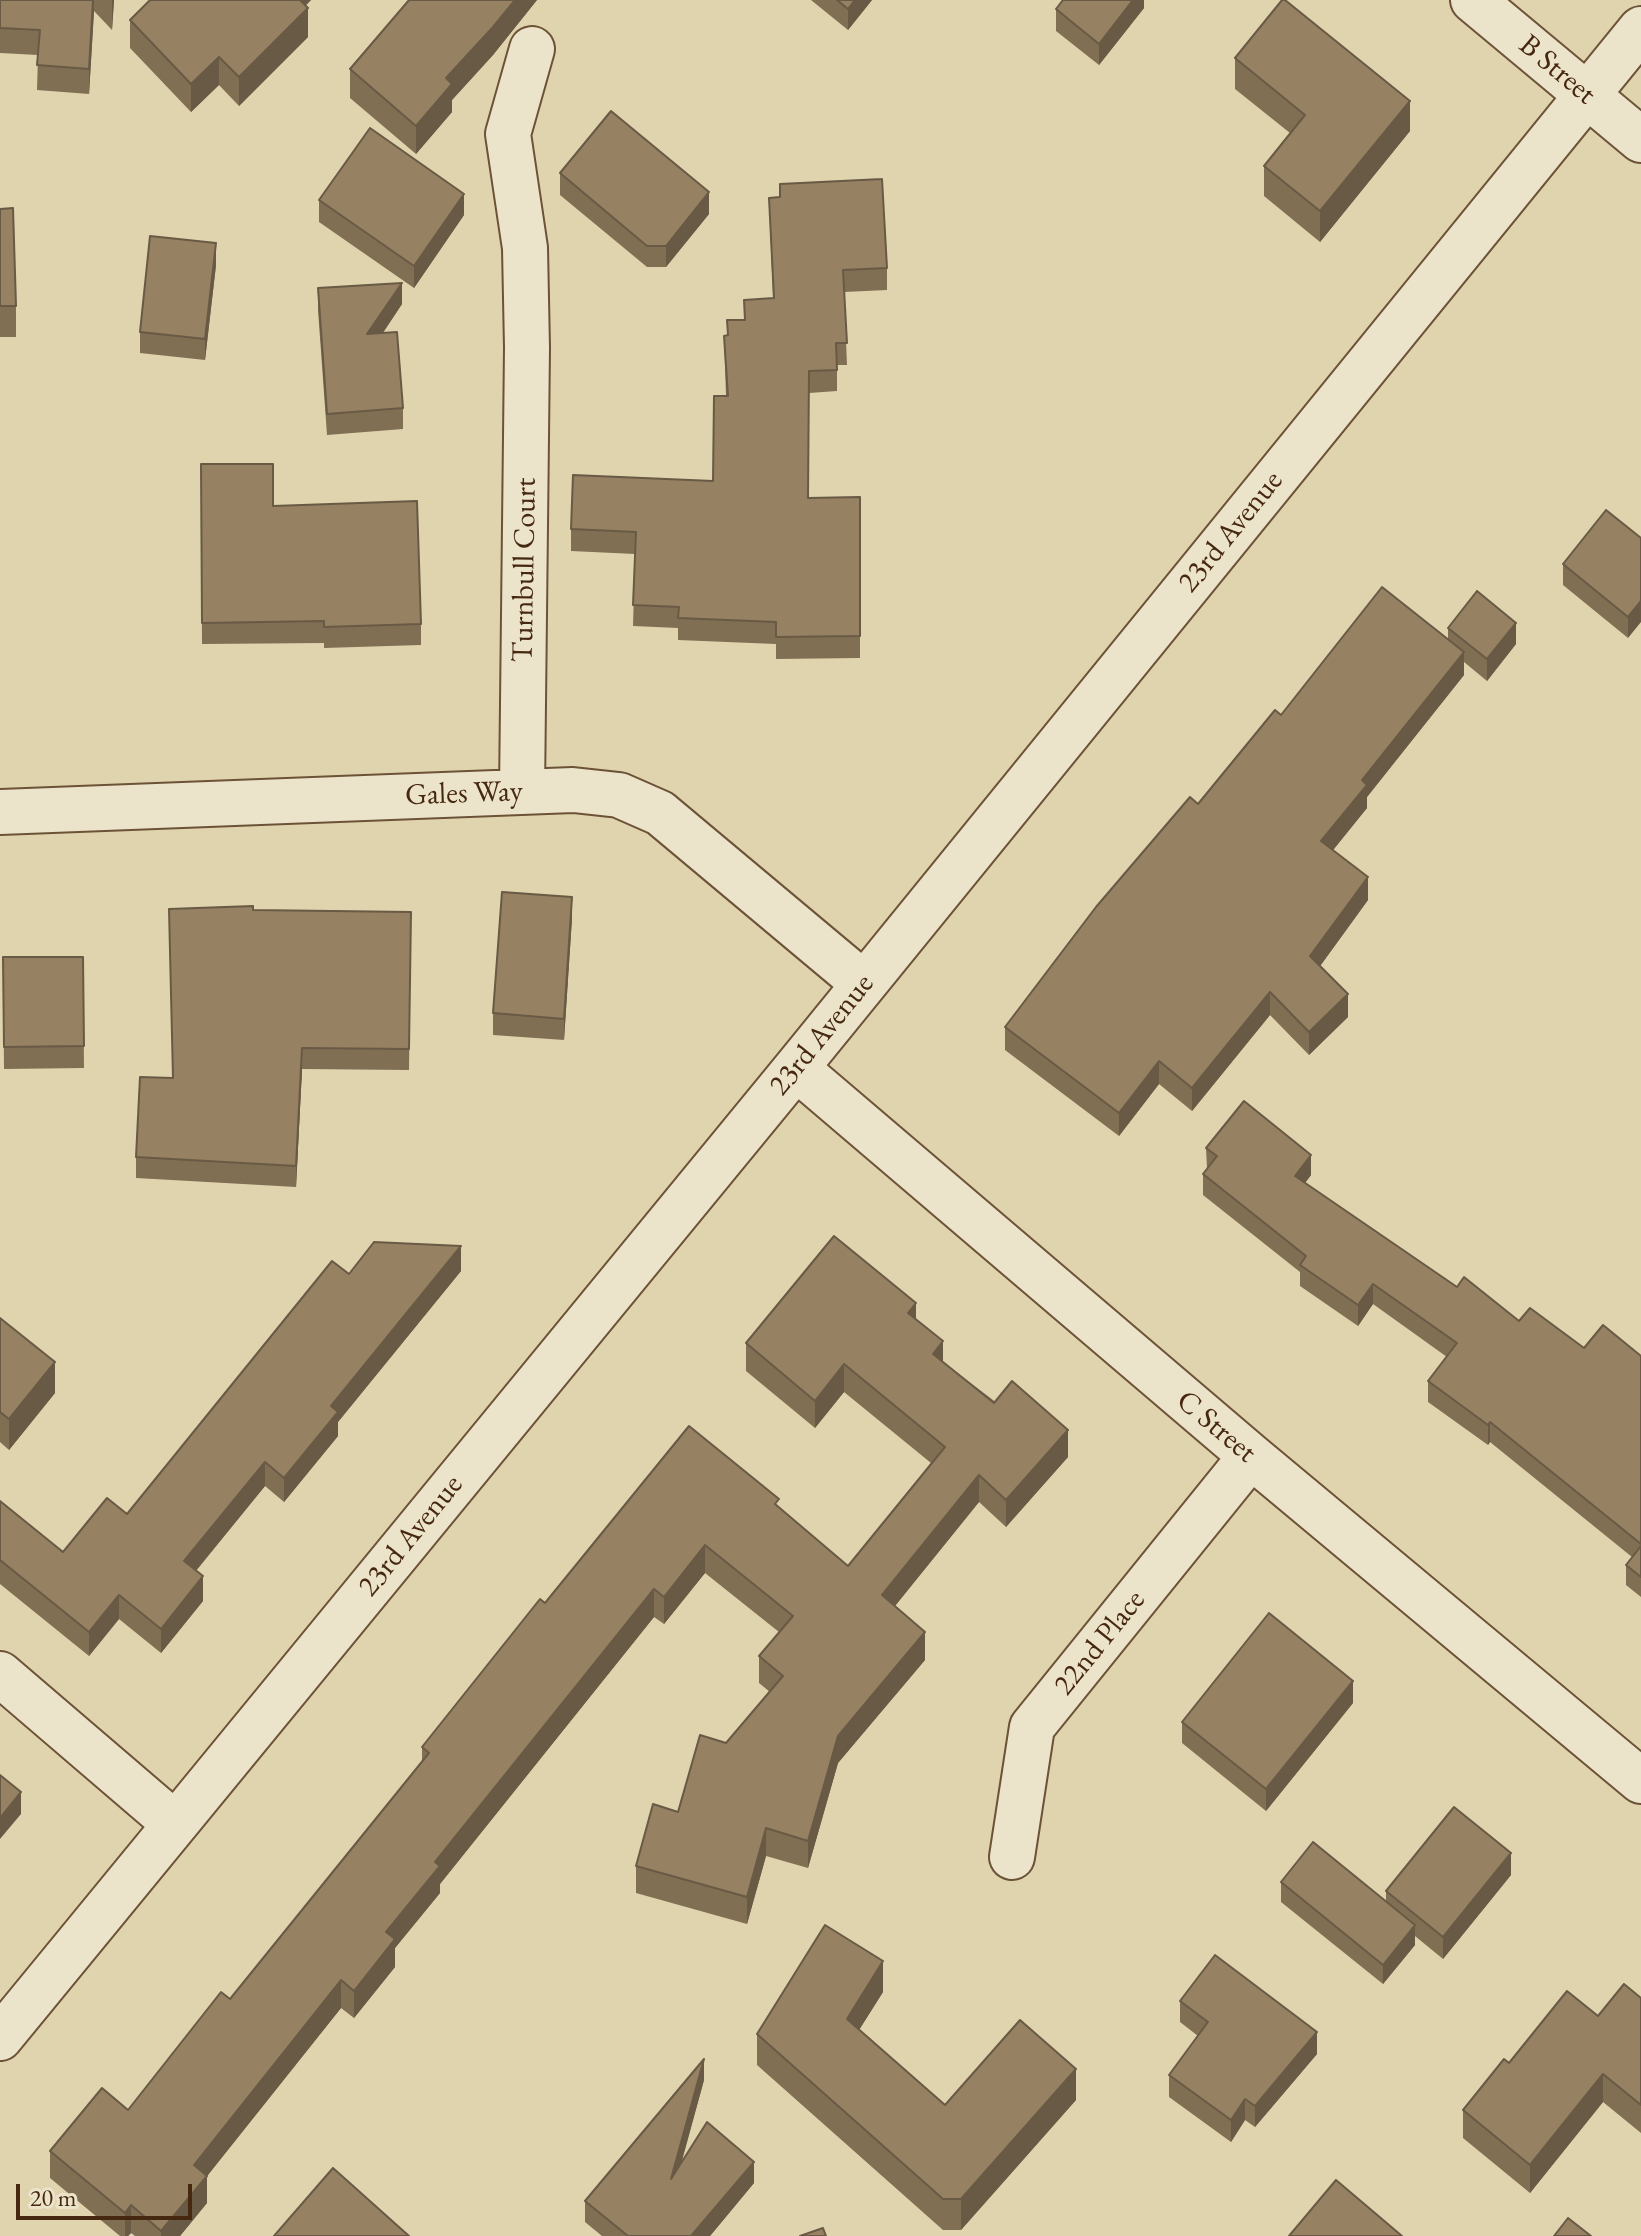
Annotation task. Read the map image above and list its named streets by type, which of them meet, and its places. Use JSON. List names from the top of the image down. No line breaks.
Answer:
{"streets":{"street":["B Street","23rd Avenue","Turnbull Court","Gales Way","C Street","22nd Place"]},"crossings":[["B Street","23rd Avenue"],["23rd Avenue","Gales Way"],["23rd Avenue","C Street"],["Turnbull Court","Gales Way"],["C Street","22nd Place"]],"scale_bar":"20 m"}
